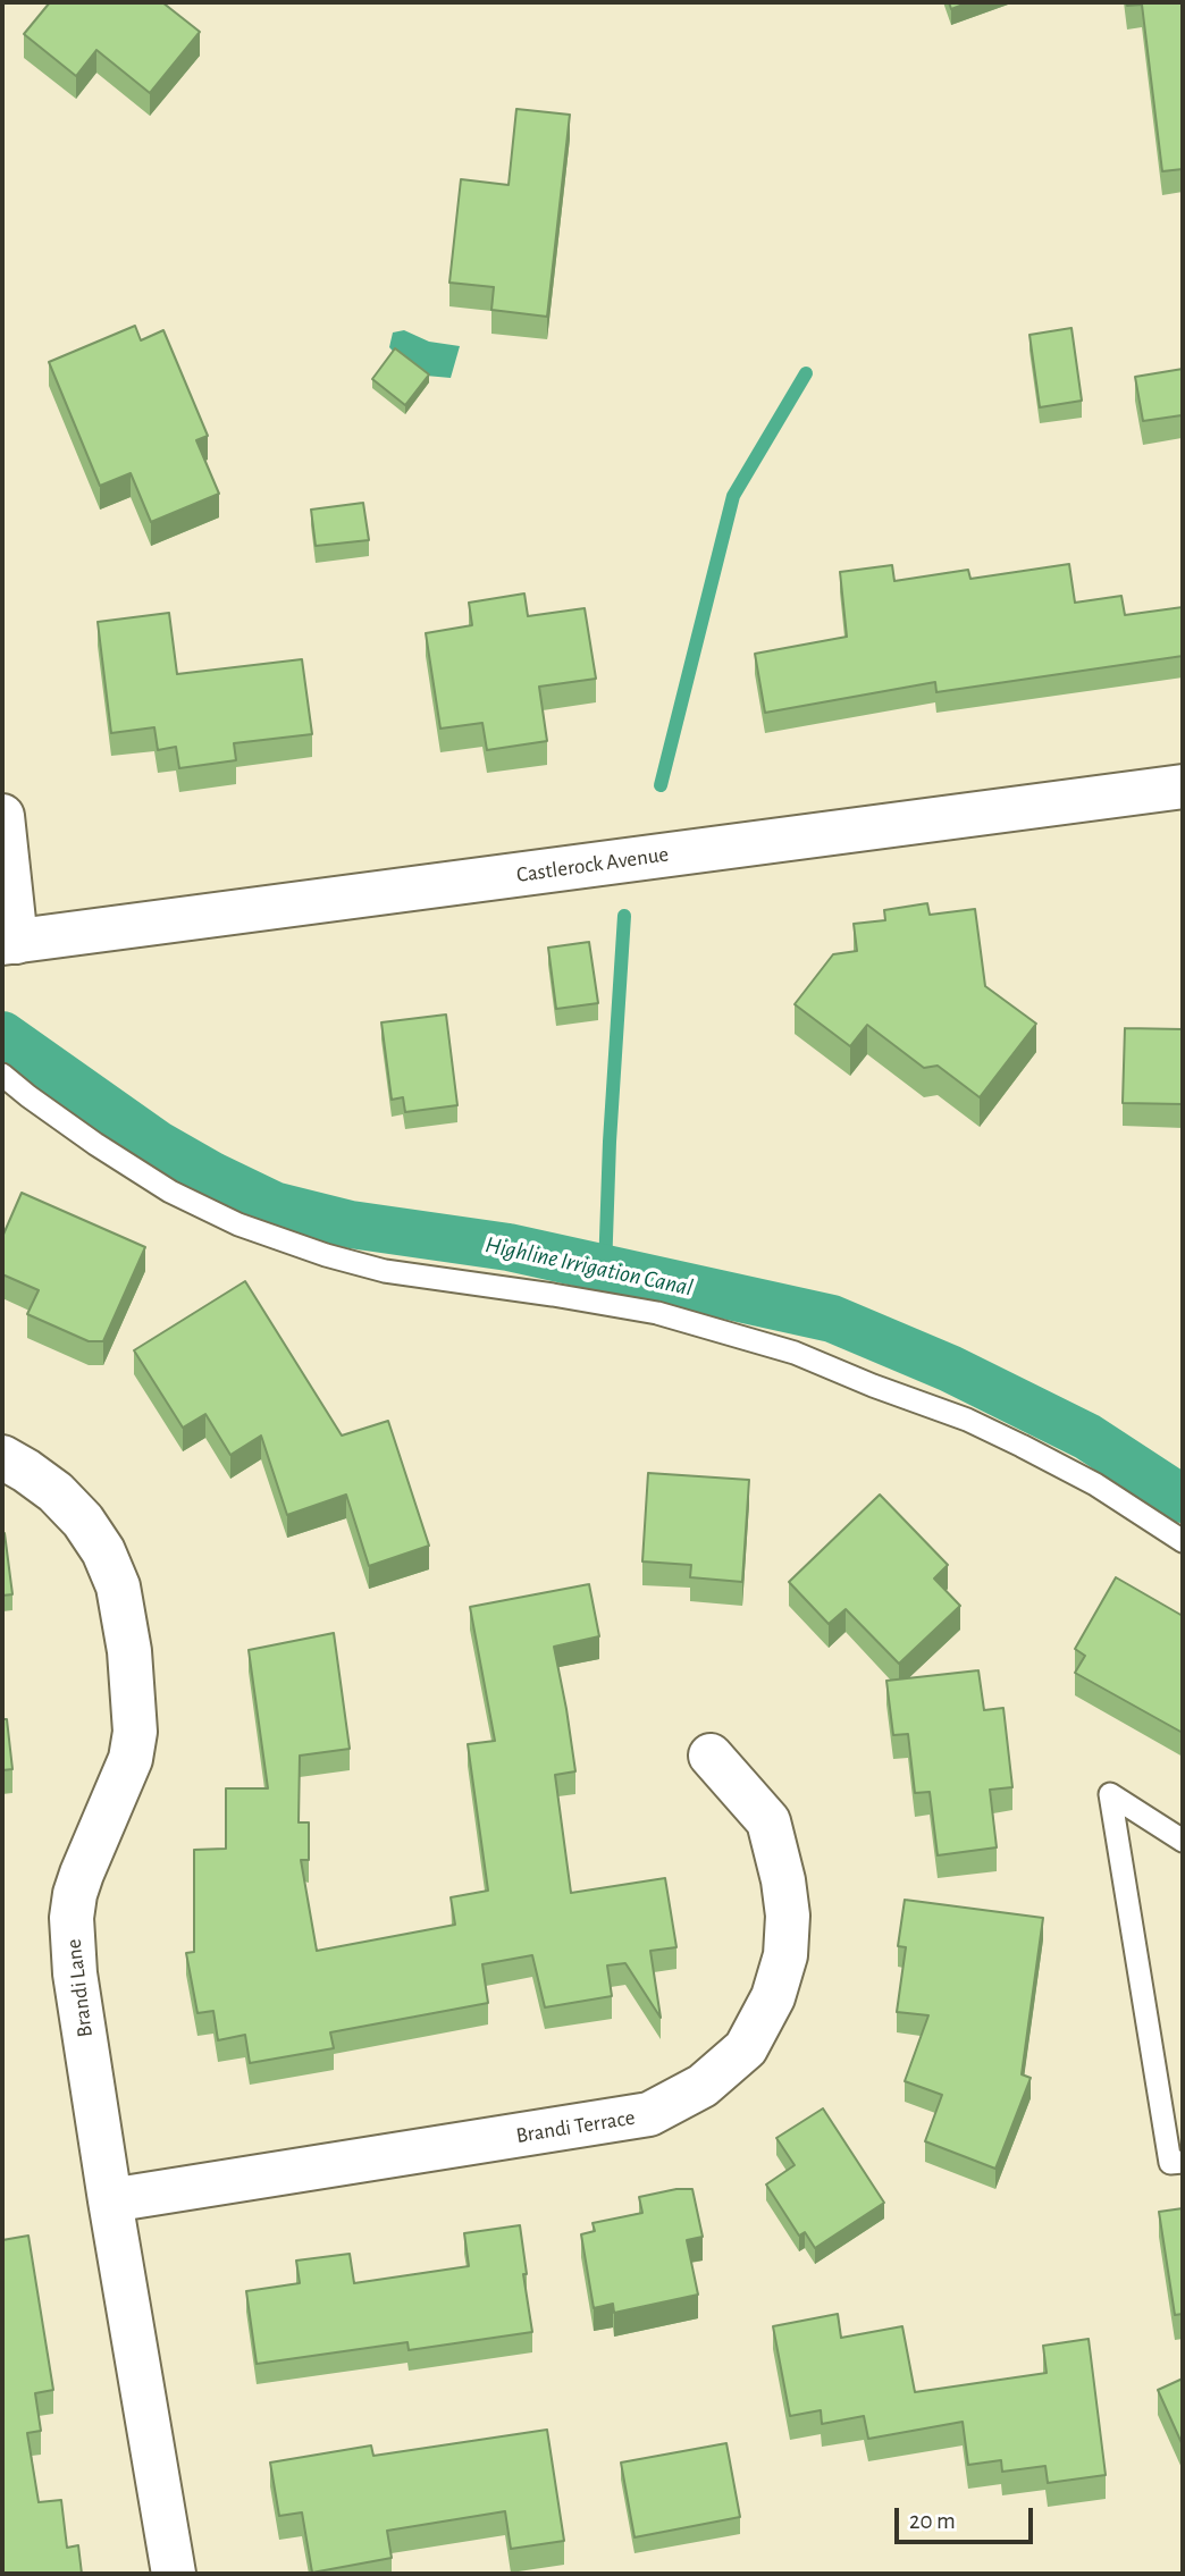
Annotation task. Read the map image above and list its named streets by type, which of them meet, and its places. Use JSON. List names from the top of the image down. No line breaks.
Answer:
{"streets":{"street":["Castlerock Avenue","Brandi Lane","Brandi Terrace"]},"crossings":[["Brandi Lane","Brandi Terrace"]],"water":["Highline Irrigation Canal"],"scale_bar":"20 m"}
